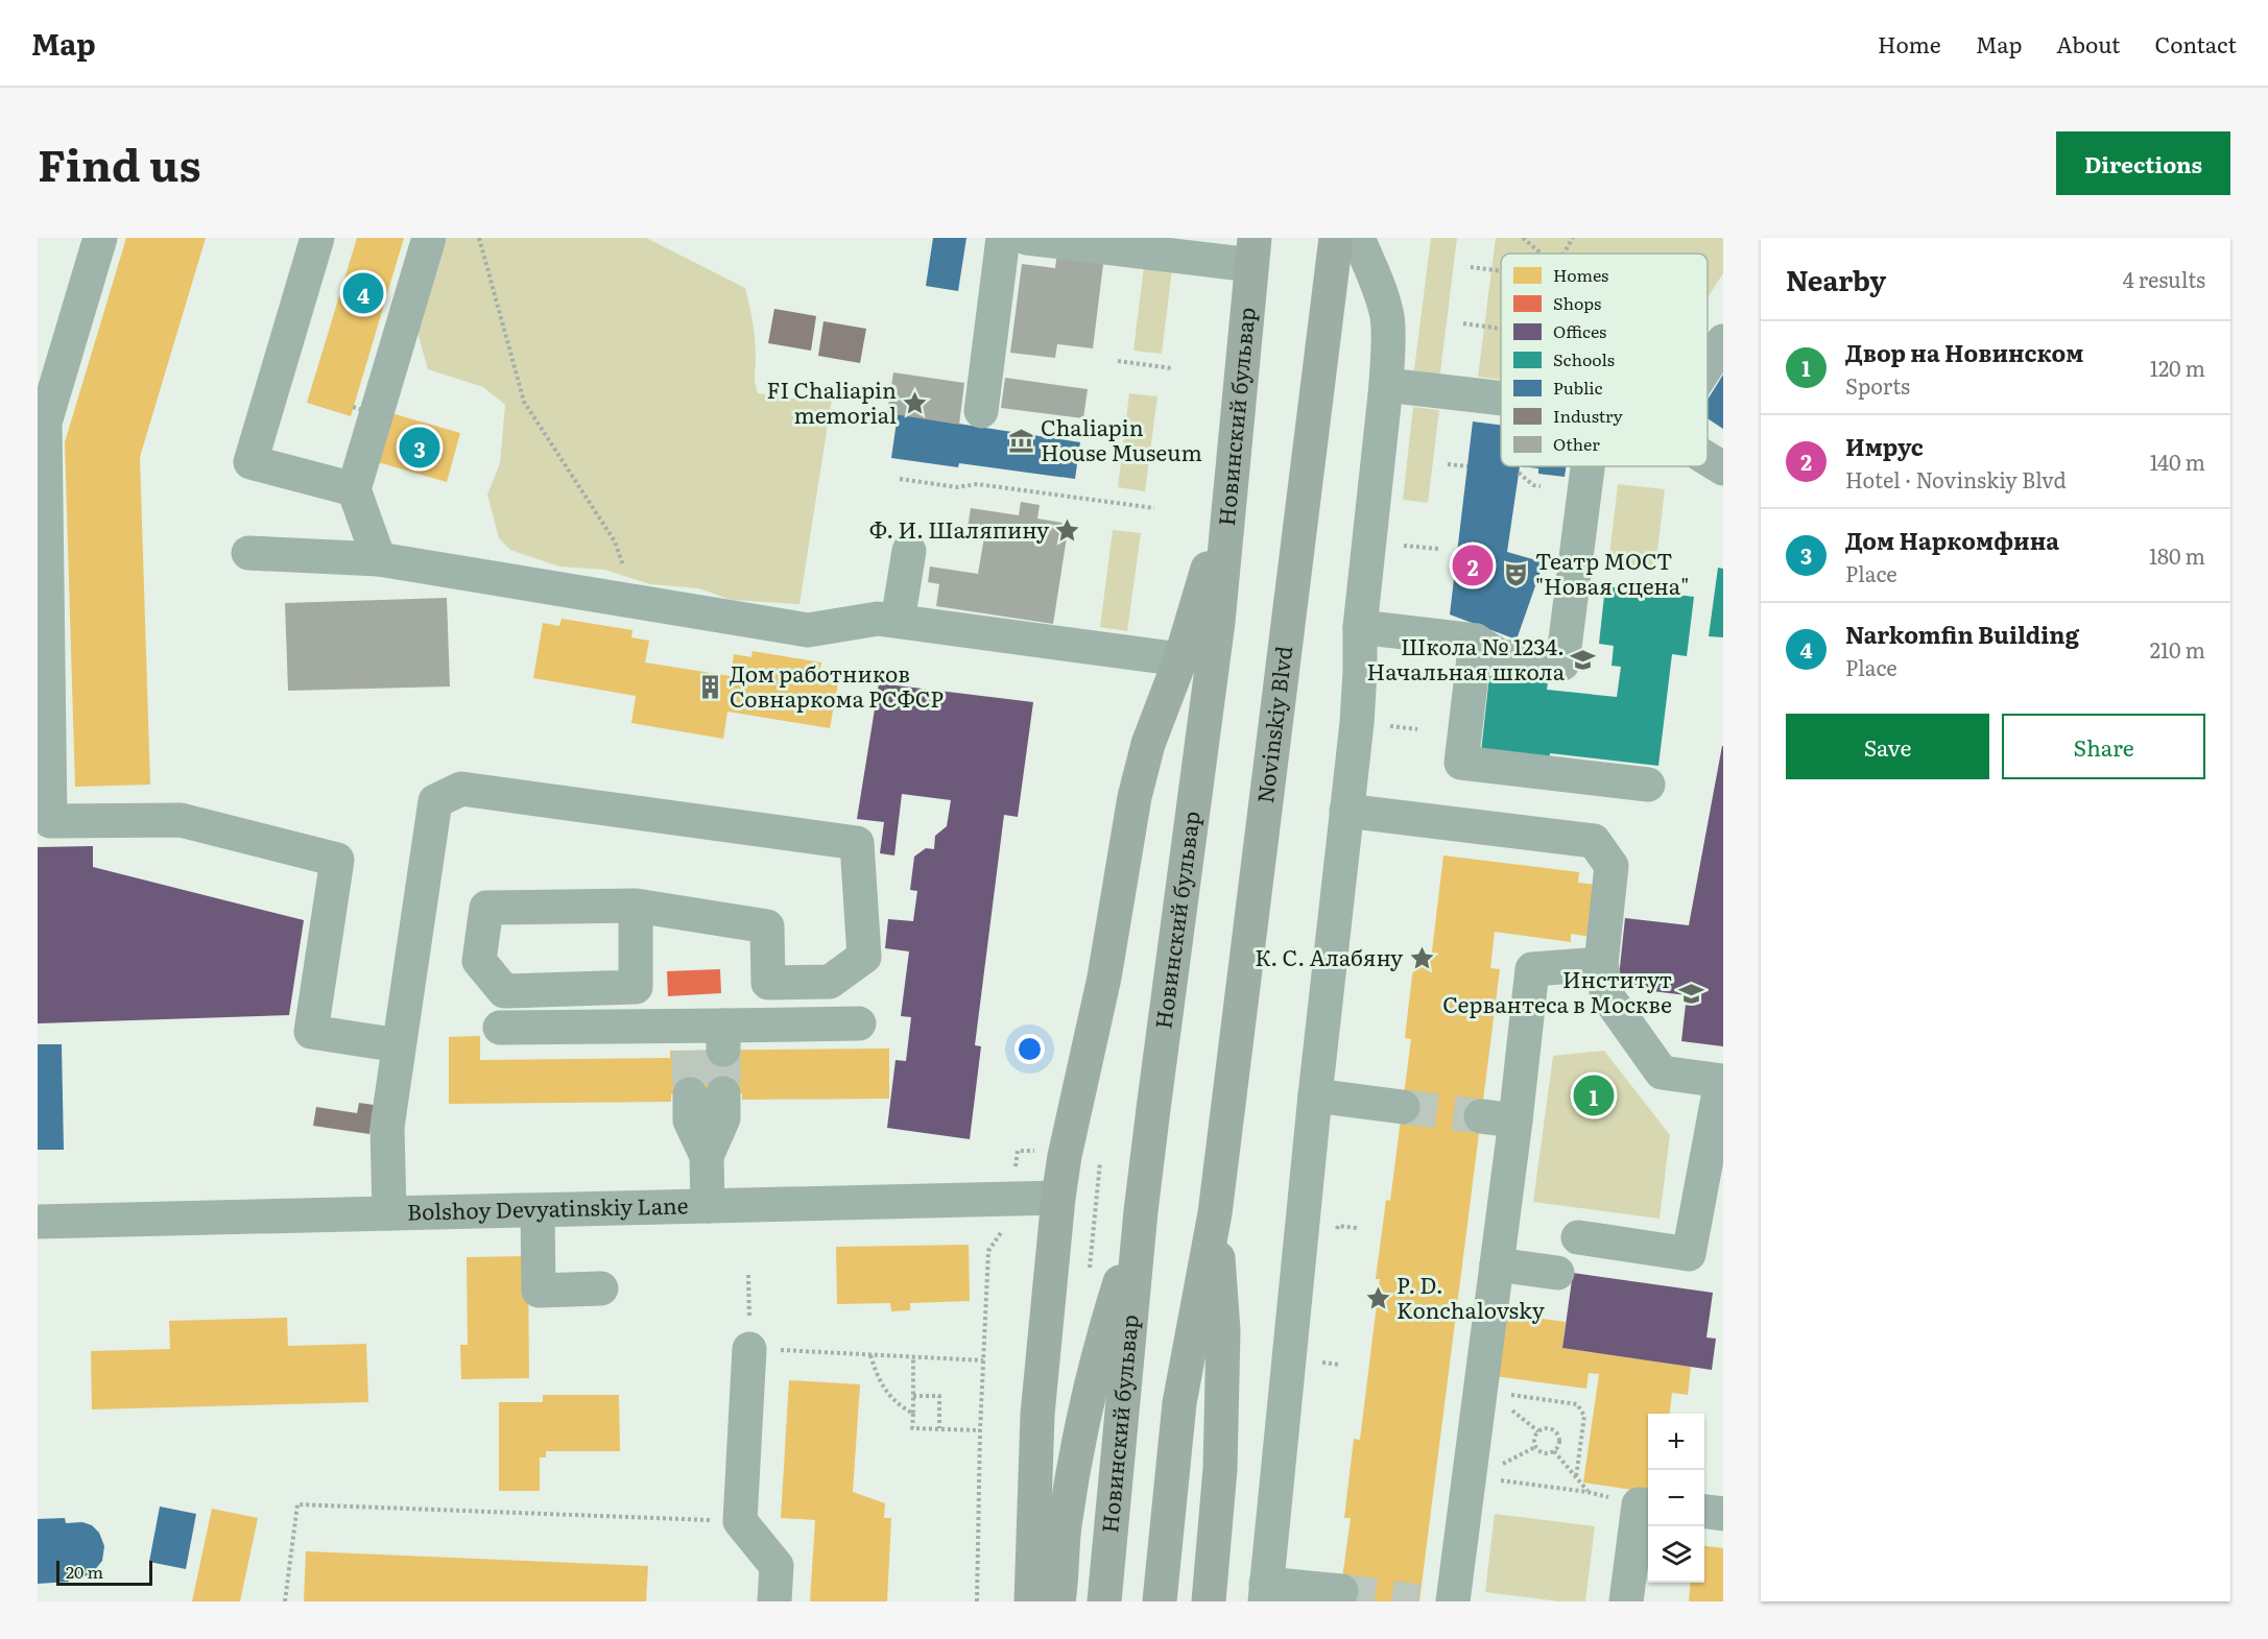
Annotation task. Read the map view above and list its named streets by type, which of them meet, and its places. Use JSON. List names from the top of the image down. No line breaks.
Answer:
{"streets":{"main road":["Новинский бульвар","Novinskiy Blvd"],"street":["Bolshoy Devyatinskiy Lane"]},"places":{"place":["FI Chaliapin memorial","Ф. И. Шаляпину","К. С. Алабяну","P. D. Konchalovsky"],"museum":["Chaliapin House Museum"],"theatre":["Театр МОСТ \"Новая сцена\""],"school or university":["Школа № 1234. Начальная школа","Институт Сервантеса в Москве"],"building":["Дом работников Совнаркома РСФСР"]},"legend":["Homes","Shops","Offices","Schools","Public","Industry","Other"],"scale_bar":"20 m","page":{"header":"Map","nav":["Home","Map","About","Contact"],"title":"Find us","buttons":["Directions",["Save","Share"]],"heading":["Nearby","4 results"],"pins":["4","3","2","1"],"list":[{"mark":"1","name":"Двор на Новинском","note":"Sports","value":"120 m"},{"mark":"2","name":"Имрус","note":"Hotel · Novinskiy Blvd","value":"140 m"},{"mark":"3","name":"Дом Наркомфина","note":"Place","value":"180 m"},{"mark":"4","name":"Narkomfin Building","note":"Place","value":"210 m"}],"map_buttons":["+","−"],"scale":"20 m"}}
